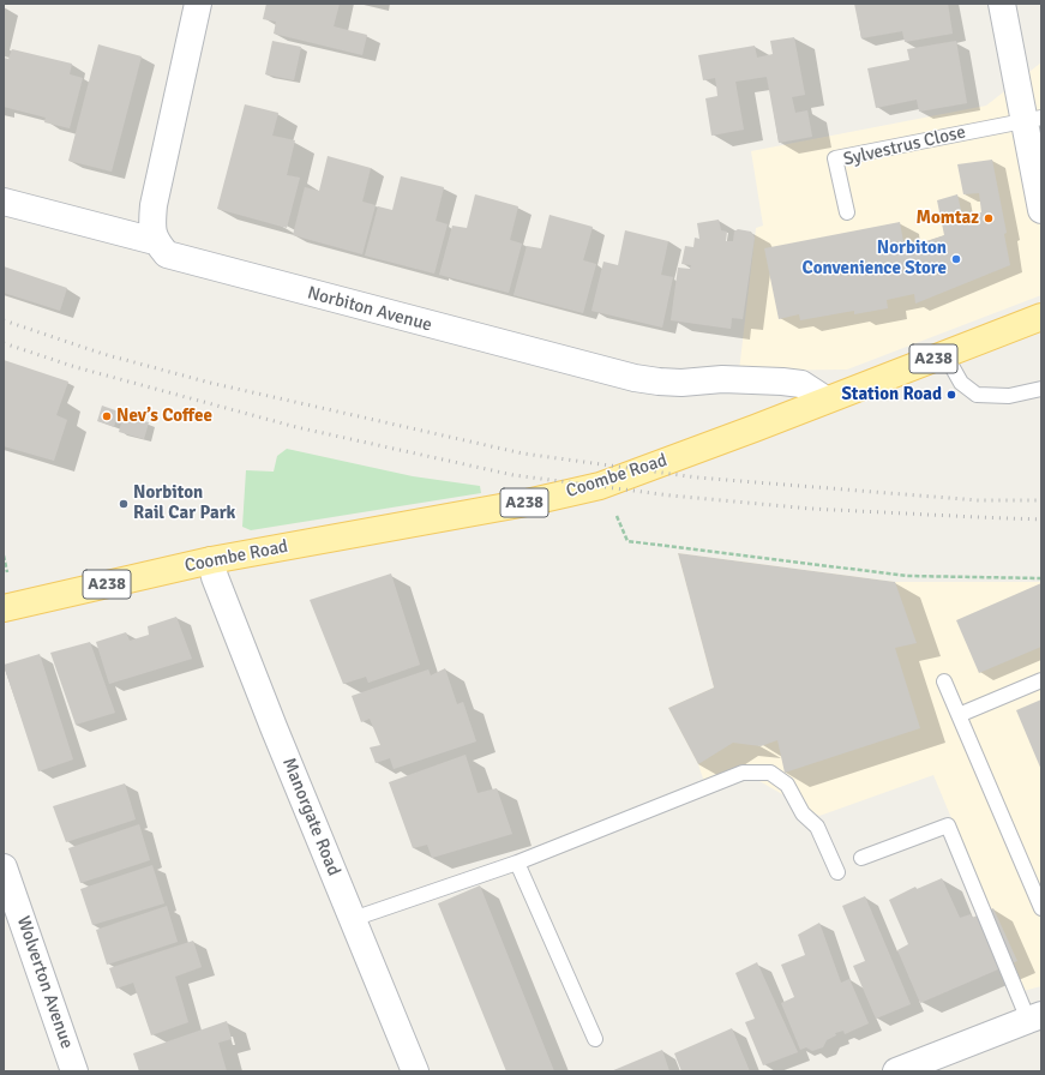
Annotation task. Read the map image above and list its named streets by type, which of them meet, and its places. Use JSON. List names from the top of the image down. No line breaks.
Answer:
{"streets":{"main road":["A238","Coombe Road"],"street":["Norbiton Avenue","Manorgate Road","Wolverton Avenue"],"lane":["Sylvestrus Close"]},"crossings":[["Norbiton Avenue","Coombe Road"],["Coombe Road","Manorgate Road"]],"places":["Momtaz","Norbiton Convenience Store","Station Road","Nev’s Coffee","Norbiton Rail Car Park"]}
